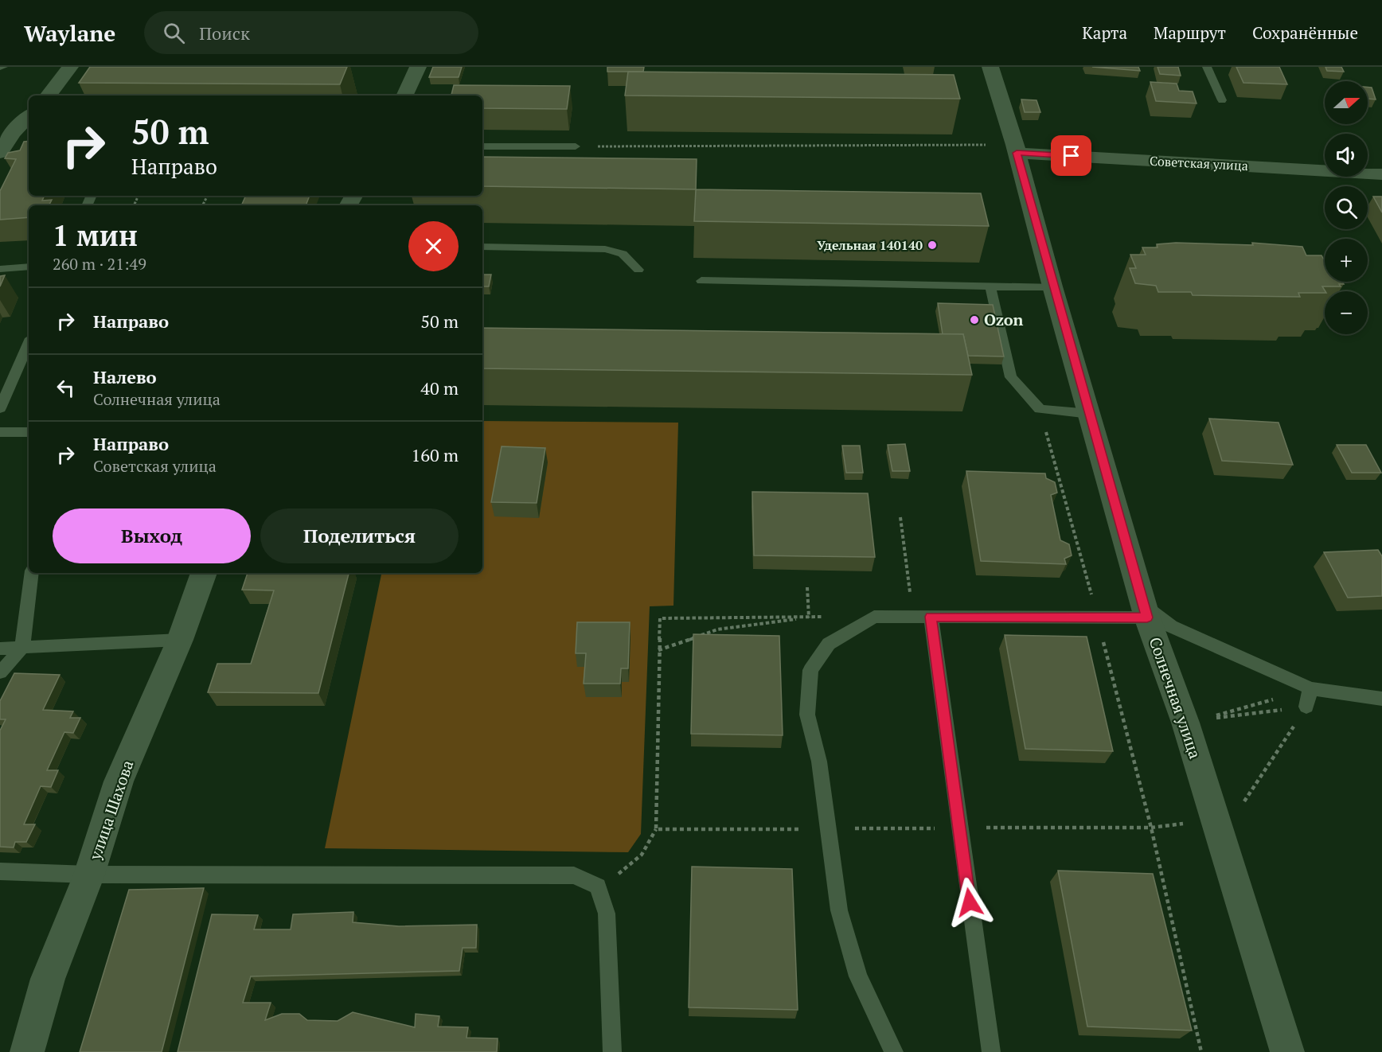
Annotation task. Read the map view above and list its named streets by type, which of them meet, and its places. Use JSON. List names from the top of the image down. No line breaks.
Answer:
{"streets":{"street":["Советская улица","Солнечная улица","улица Шахова"]},"crossings":[["Советская улица","Солнечная улица"]],"places":["Удельная 140140","Ozon"],"north":"right","page":{"header":"Waylane","search":"Поиск","nav":["Карта","Маршрут","Сохранённые"],"map_buttons":["+","−"],"turn":["50 m","Направо"],"heading":["1 мин","260 m · 21:49"],"list":[{"name":"Направо","value":"50 m"},{"name":"Налево","note":"Солнечная улица","value":"40 m"},{"name":"Направо","note":"Советская улица","value":"160 m"}],"buttons":["Выход","Поделиться"]}}
